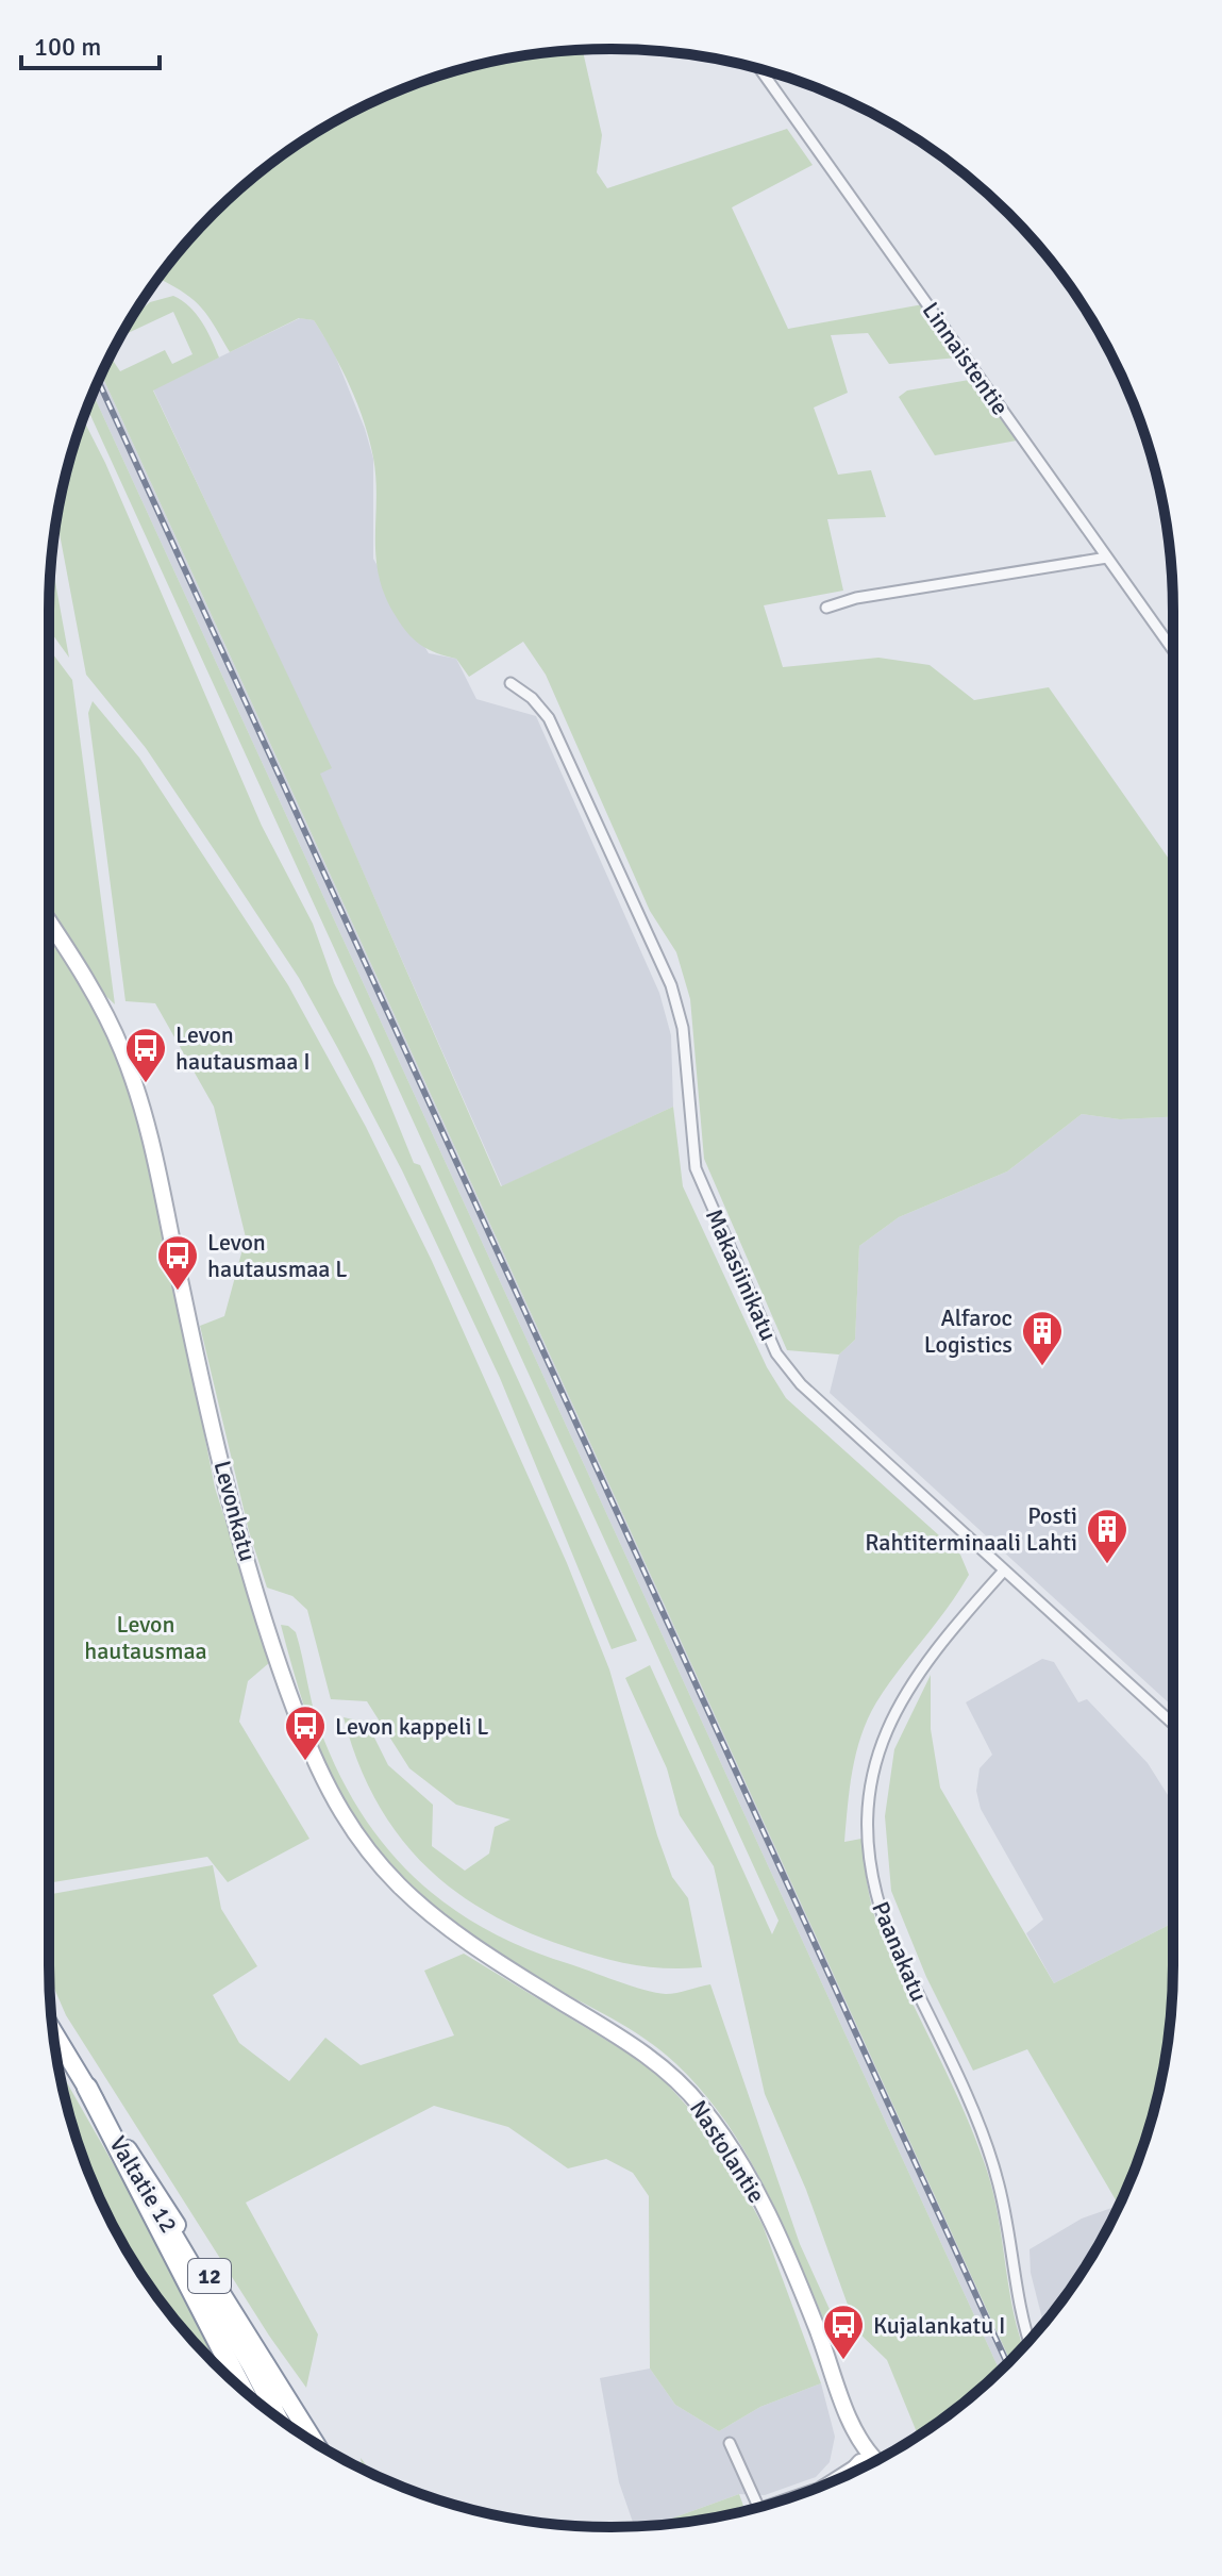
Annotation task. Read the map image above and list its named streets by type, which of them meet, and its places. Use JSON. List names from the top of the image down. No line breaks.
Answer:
{"streets":{"highway":["Valtatie 12","12"],"main road":["Levonkatu","Nastolantie"],"street":["Linnaistentie","Makasiinikatu","Paanakatu"]},"crossings":[["Makasiinikatu","Paanakatu"],["Levonkatu","Nastolantie"],["Valtatie 12","12"]],"parks":["Levon hautausmaa"],"places":{"bus stop":["Levon hautausmaa I","Levon hautausmaa L","Levon kappeli L","Kujalankatu I"],"building":["Alfaroc Logistics","Posti Rahtiterminaali Lahti"]},"scale_bar":"100 m"}
